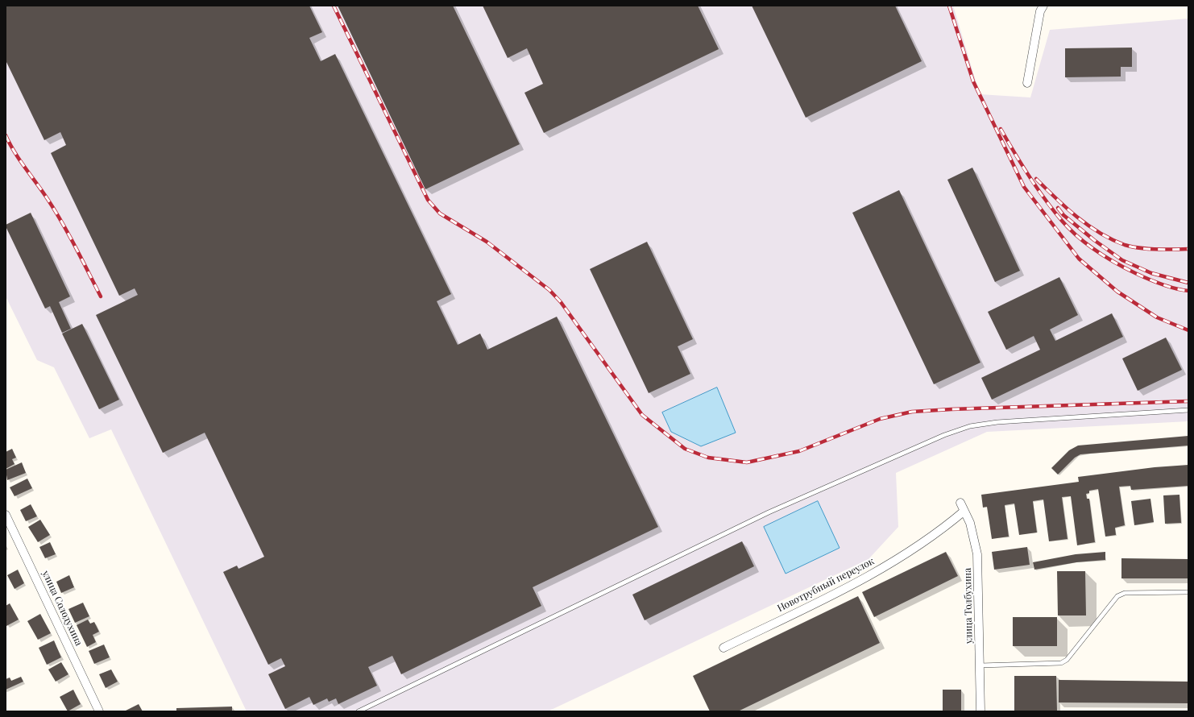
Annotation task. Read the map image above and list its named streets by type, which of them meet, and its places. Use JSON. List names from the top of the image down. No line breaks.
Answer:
{"streets":{"street":["Новотрубный переулок","улица Толбухина","улица Солодухина"]},"crossings":[["Новотрубный переулок","улица Толбухина"]]}
